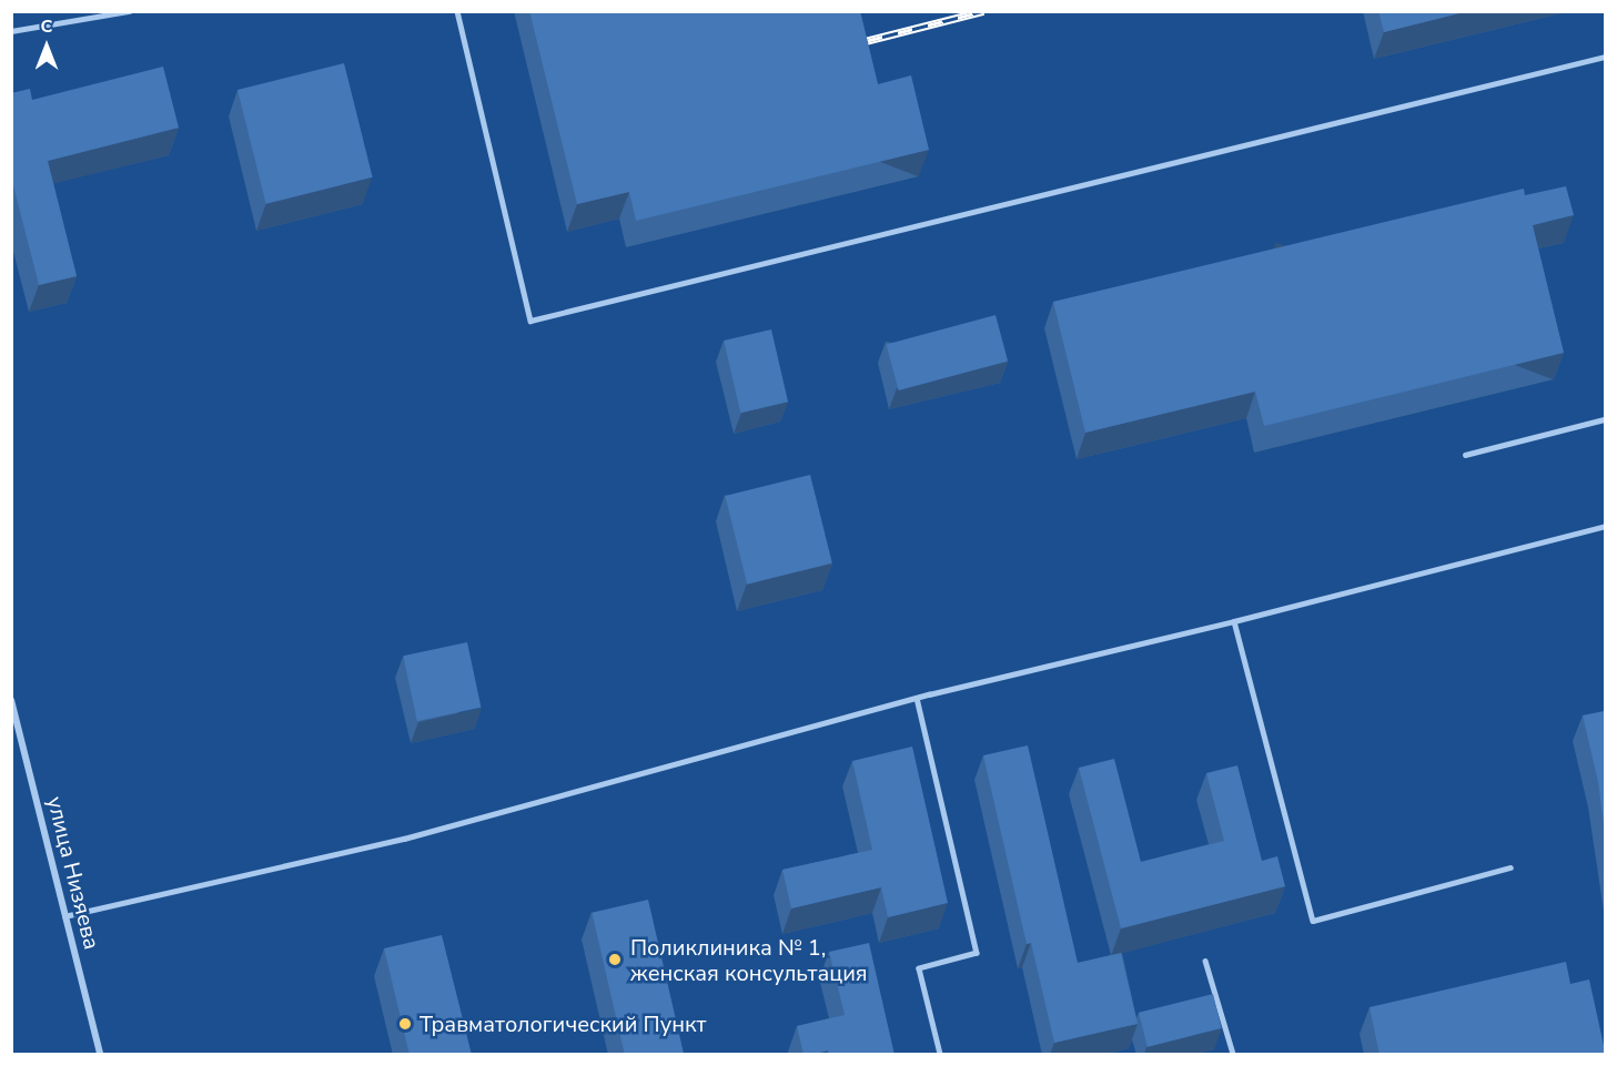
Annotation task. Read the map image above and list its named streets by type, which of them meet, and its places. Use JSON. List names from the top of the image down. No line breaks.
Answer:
{"streets":{"street":["улица Низяева"]},"places":["Поликлиника № 1, женская консультация","Травматологический Пункт"],"north":"top"}
